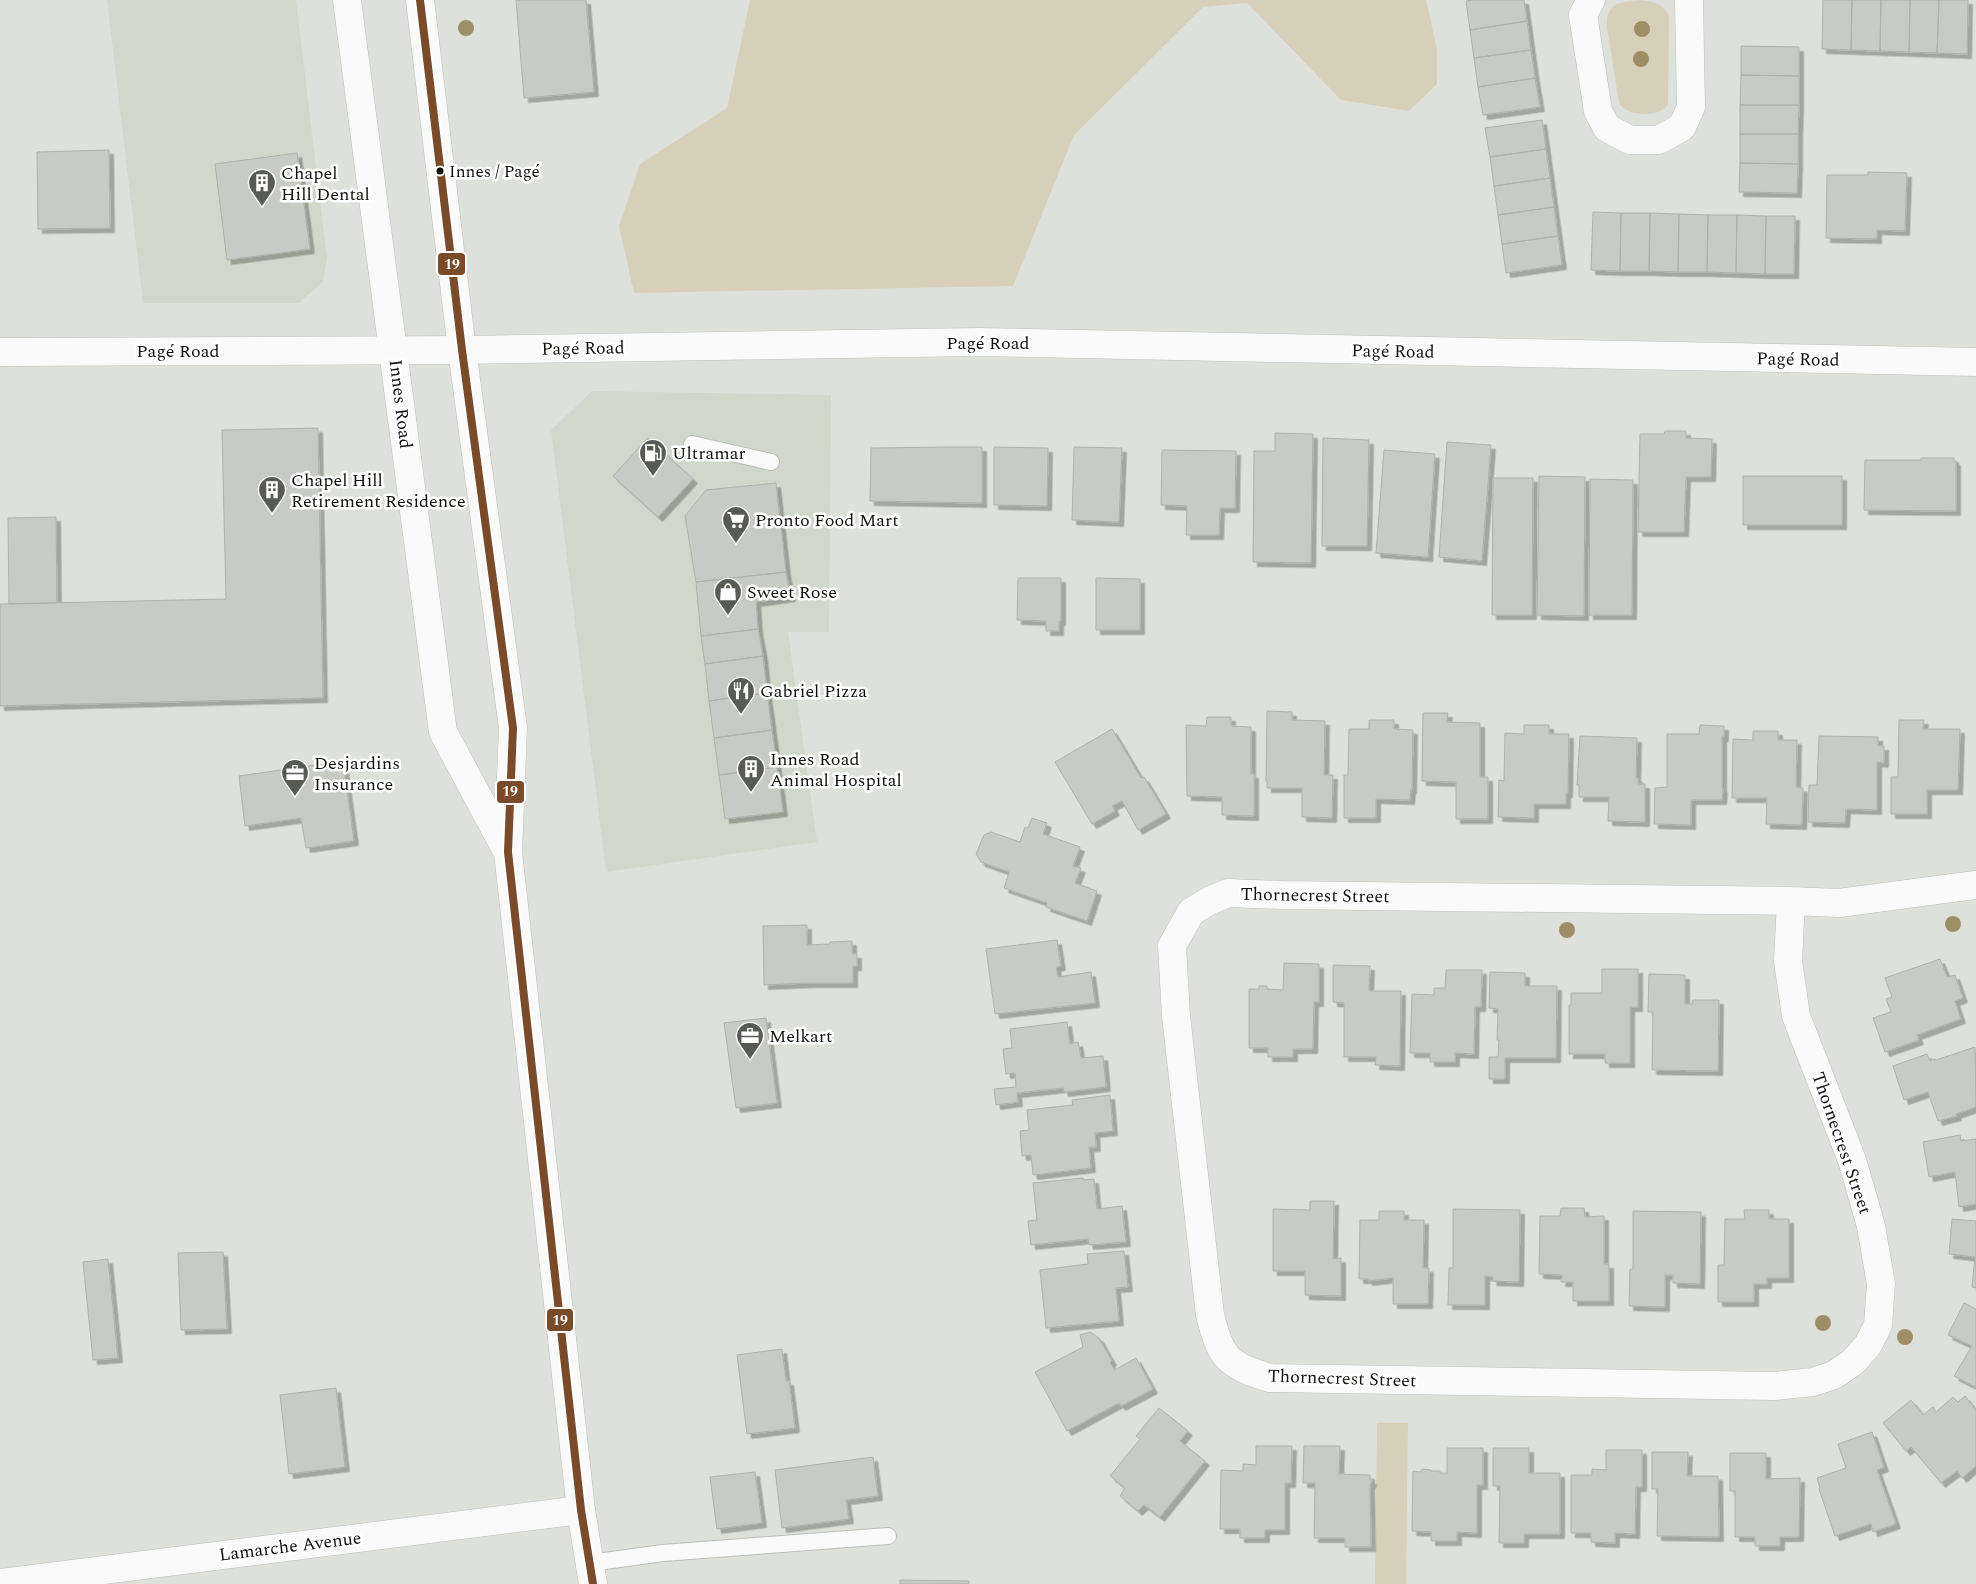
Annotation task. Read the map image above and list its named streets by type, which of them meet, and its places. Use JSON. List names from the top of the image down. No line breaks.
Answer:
{"streets":{"street":["Pagé Road","Innes Road","Thornecrest Street","Lamarche Avenue"]},"crossings":[["Pagé Road","Innes Road"],["Innes Road","Lamarche Avenue"]],"places":{"other":["Innes / Pagé"],"building":["Chapel Hill Dental","Chapel Hill Retirement Residence","Innes Road Animal Hospital"],"fuel station":["Ultramar"],"supermarket":["Pronto Food Mart"],"shop":["Sweet Rose"],"restaurant":["Gabriel Pizza"],"office":["Desjardins Insurance","Melkart"]},"lines":["transit line 19"]}
